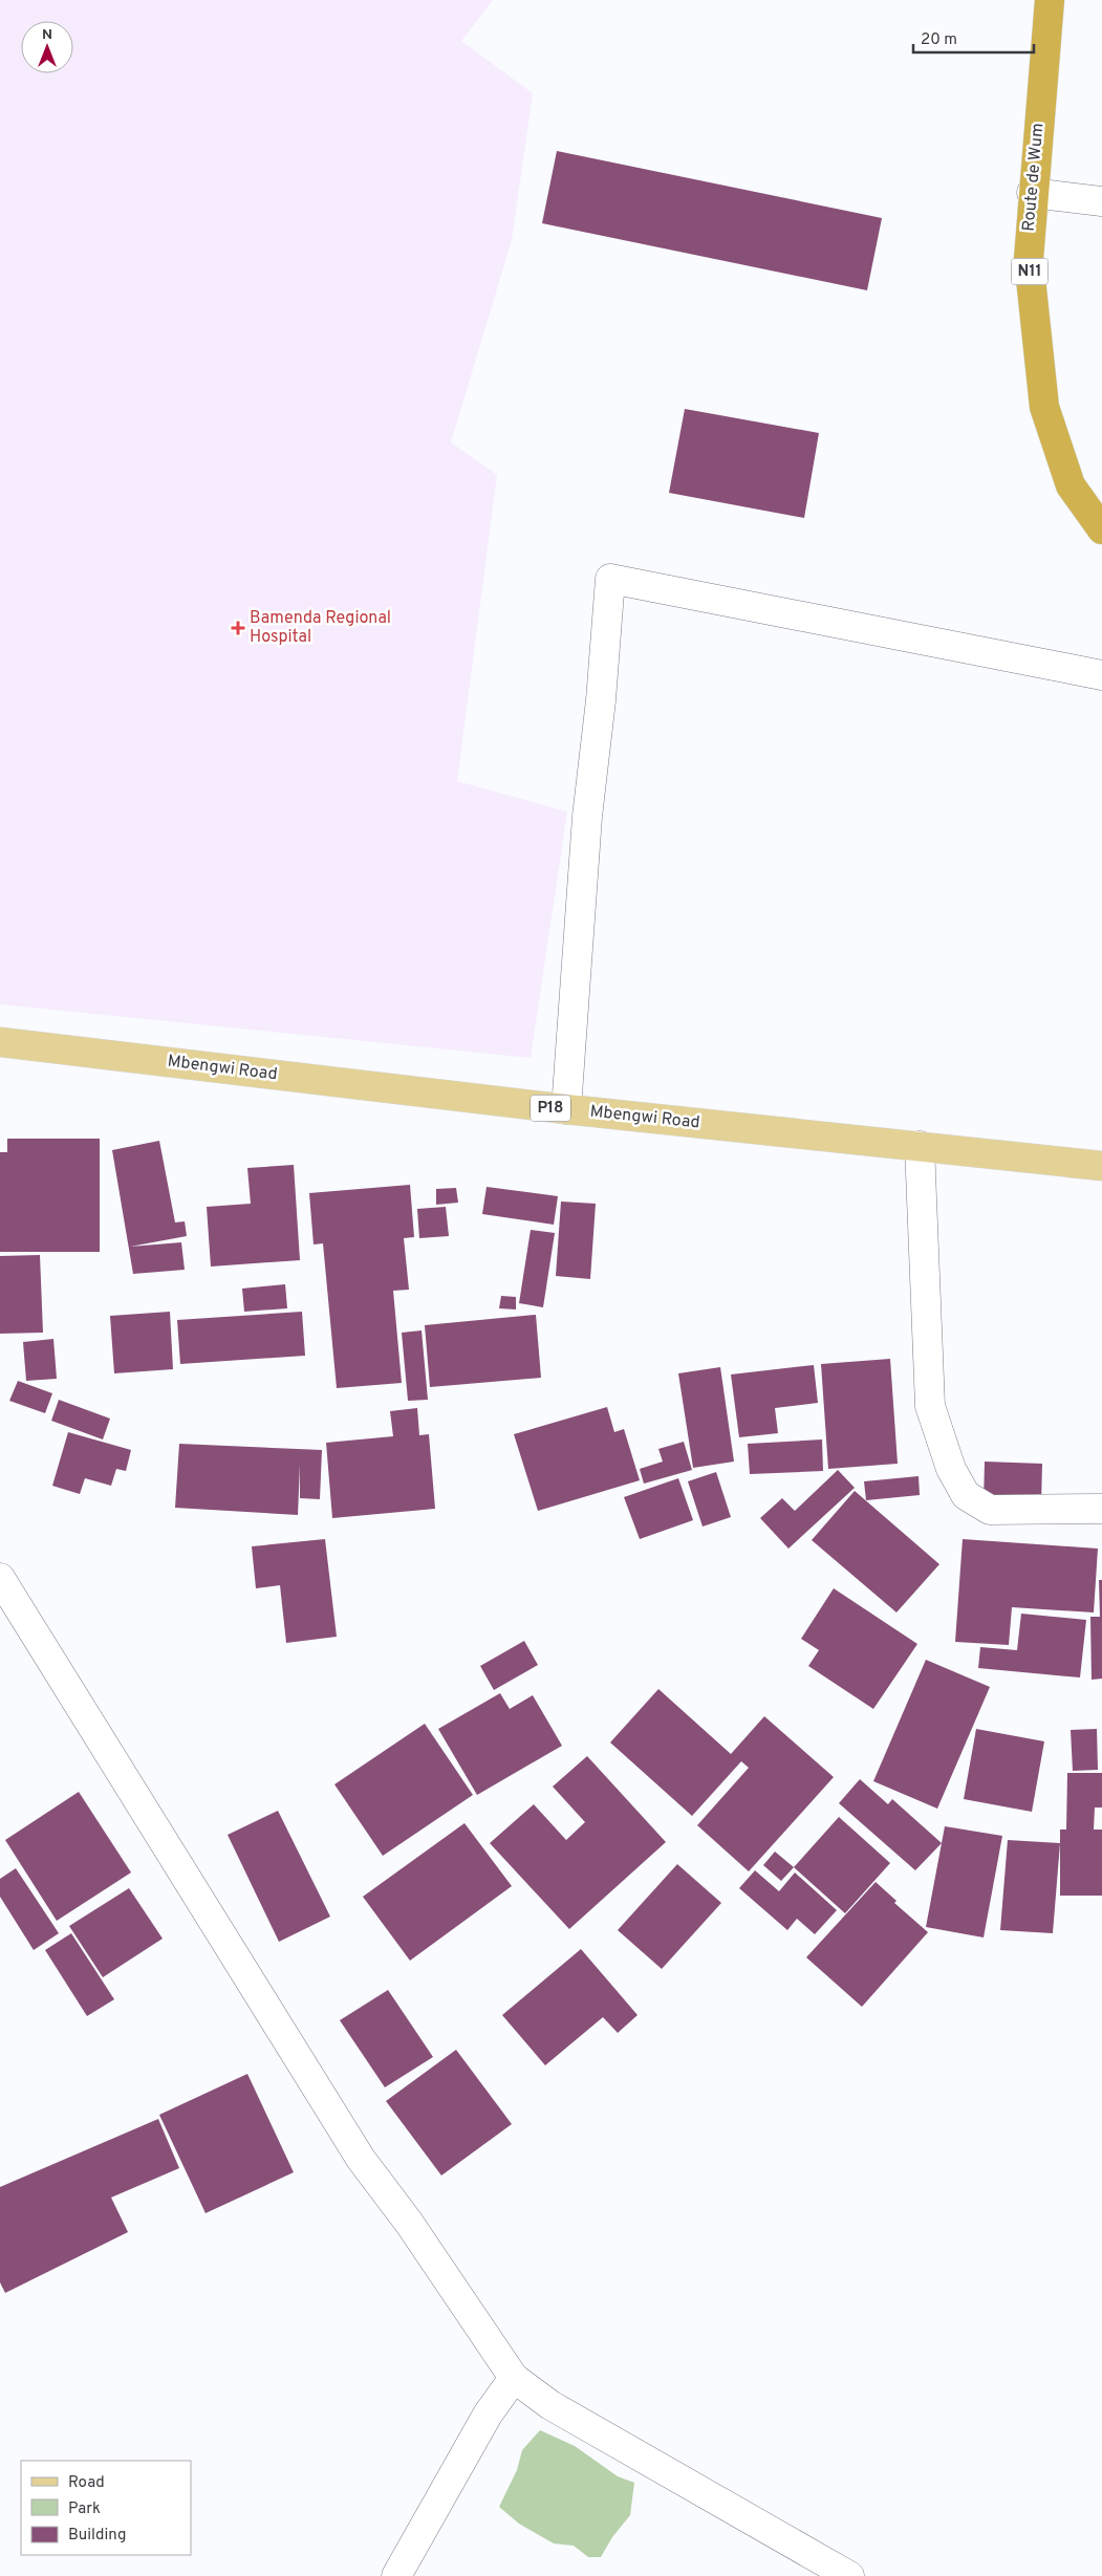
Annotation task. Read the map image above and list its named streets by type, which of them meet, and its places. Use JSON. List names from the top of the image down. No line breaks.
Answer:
{"streets":{"highway":["Route de Wum","N11"],"main road":["Mbengwi Road","P18"]},"places":{"health":["Bamenda Regional Hospital"]},"legend":["Road","Park","Building"],"scale_bar":"20 m","north":"top"}
